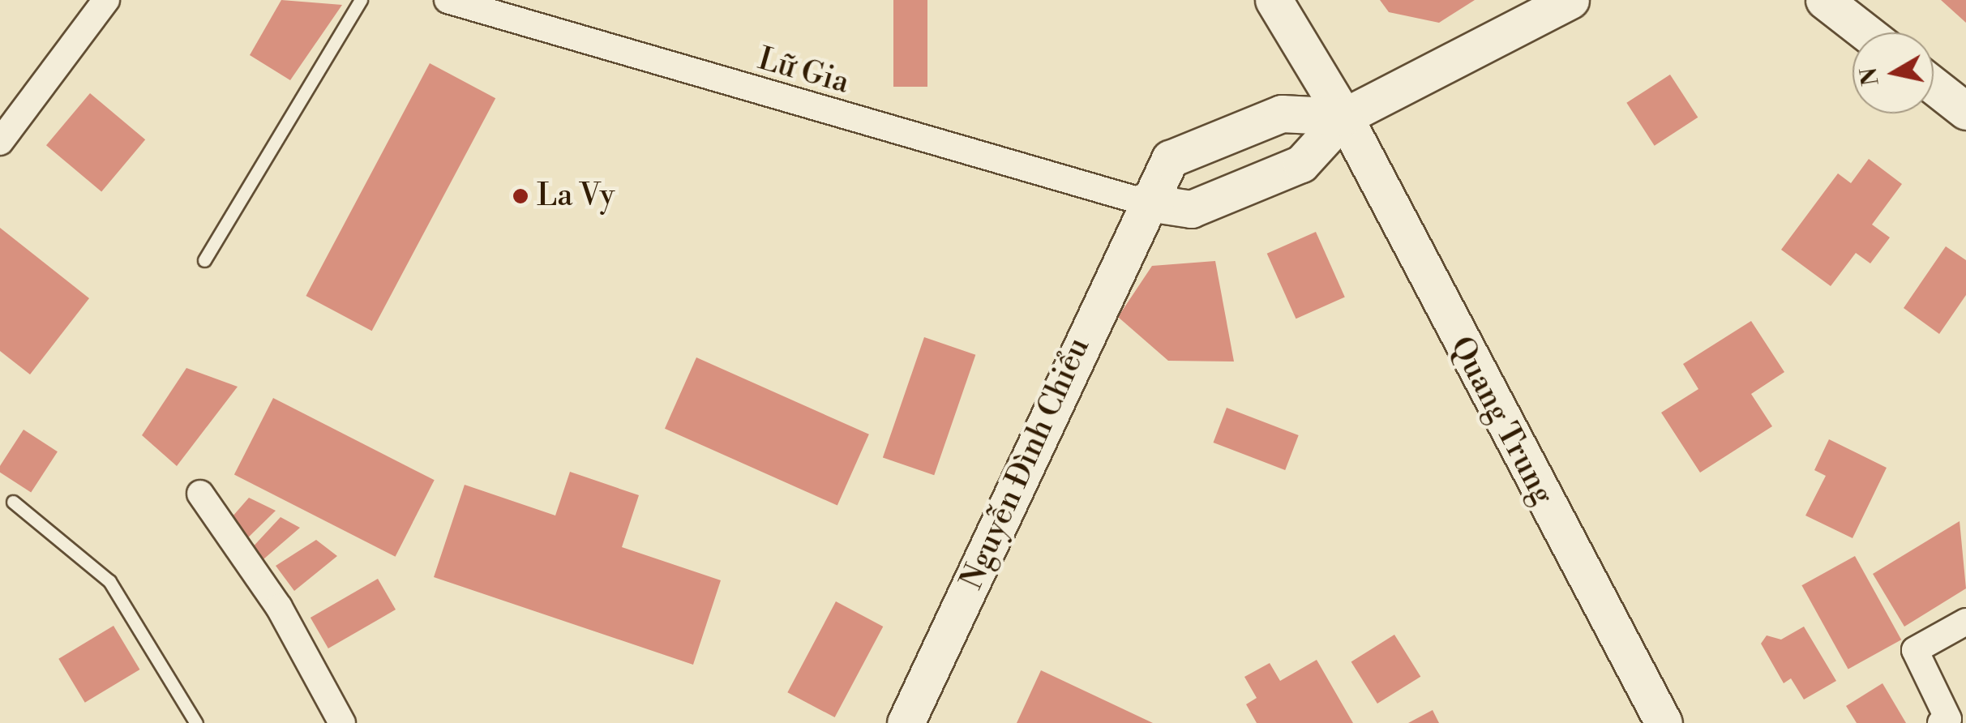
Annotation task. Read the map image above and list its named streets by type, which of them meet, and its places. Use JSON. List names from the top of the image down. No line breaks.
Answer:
{"streets":{"main road":["Quang Trung","Nguyễn Đình Chiểu"],"street":["Lữ Gia"]},"crossings":[["Lữ Gia","Nguyễn Đình Chiểu"],["Quang Trung","Nguyễn Đình Chiểu"]],"places":["La Vy"],"north":"left"}
